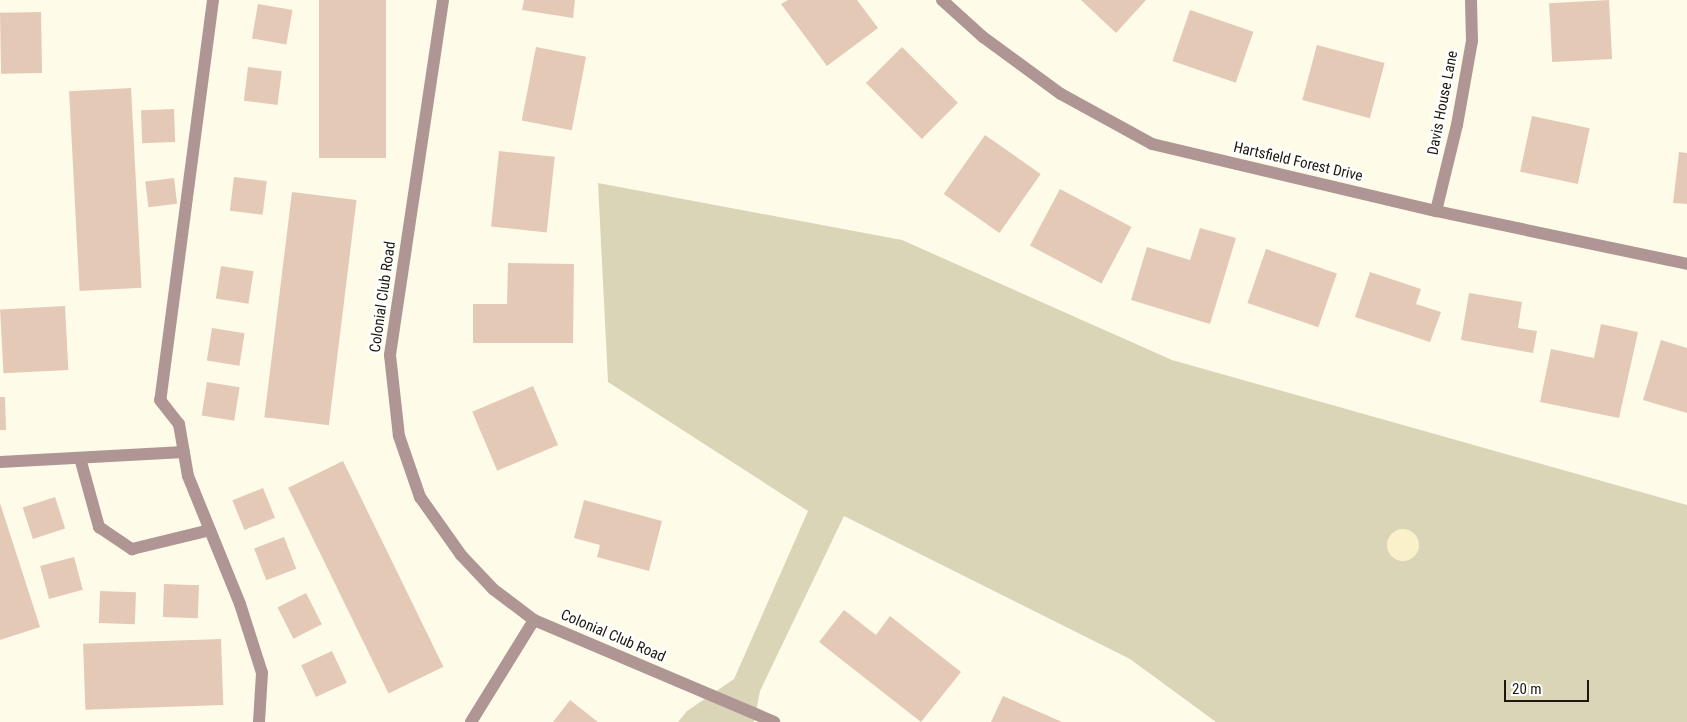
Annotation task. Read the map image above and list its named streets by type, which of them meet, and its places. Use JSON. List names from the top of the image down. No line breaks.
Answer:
{"streets":{"street":["Davis House Lane","Hartsfield Forest Drive","Colonial Club Road"]},"crossings":[["Davis House Lane","Hartsfield Forest Drive"]],"scale_bar":"20 m"}
